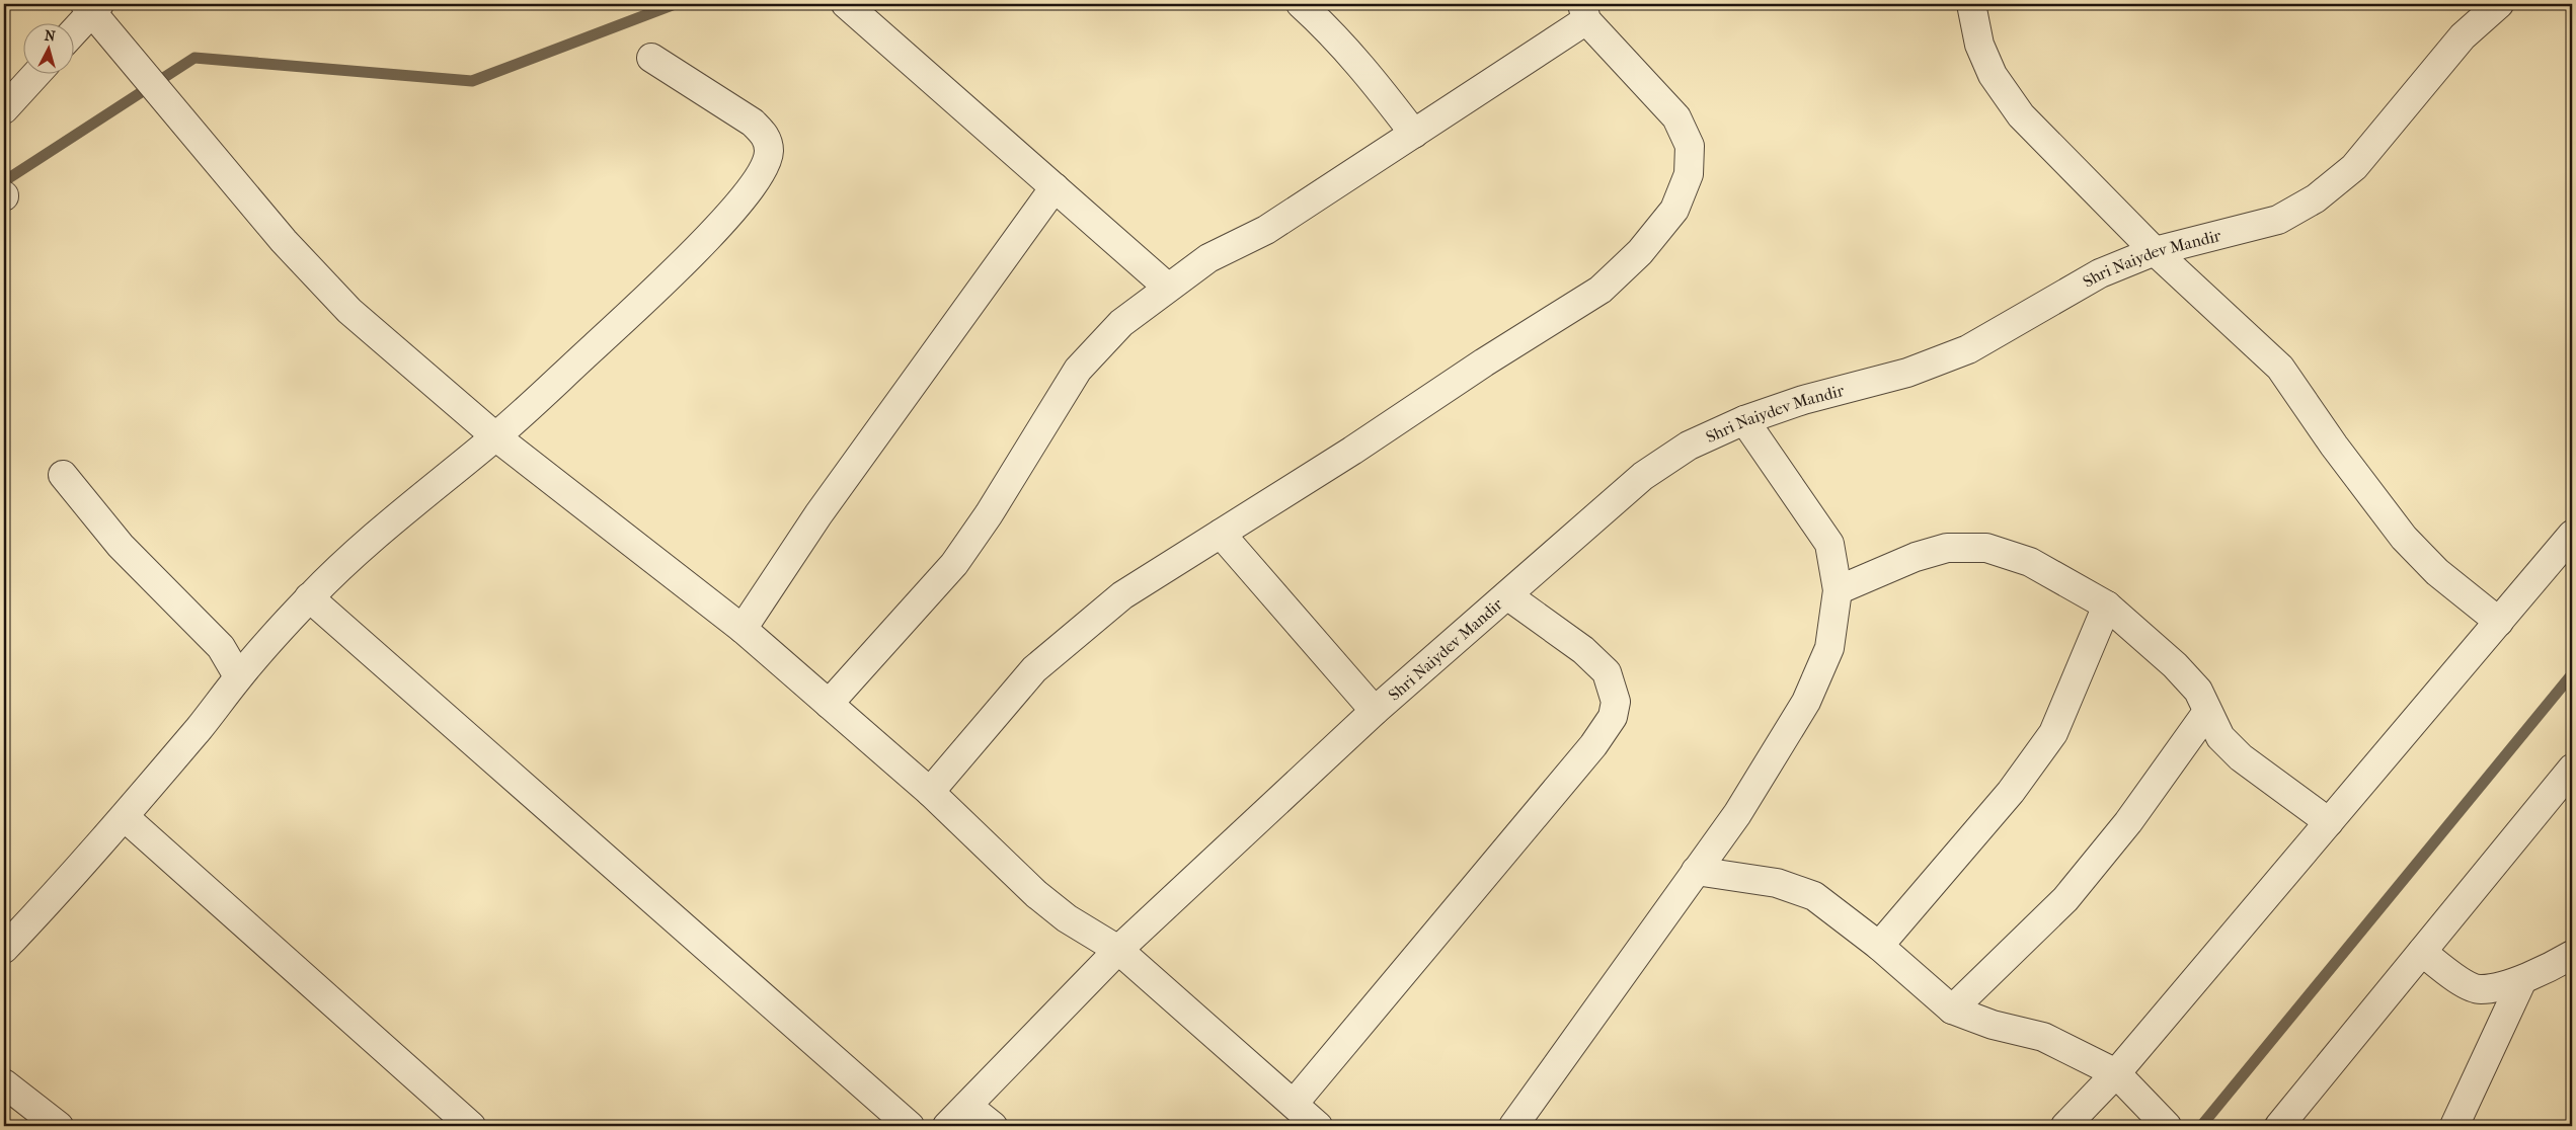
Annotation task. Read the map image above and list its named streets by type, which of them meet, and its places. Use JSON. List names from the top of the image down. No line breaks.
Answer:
{"streets":{"street":["Shri Naiydev Mandir"]},"north":"top"}
